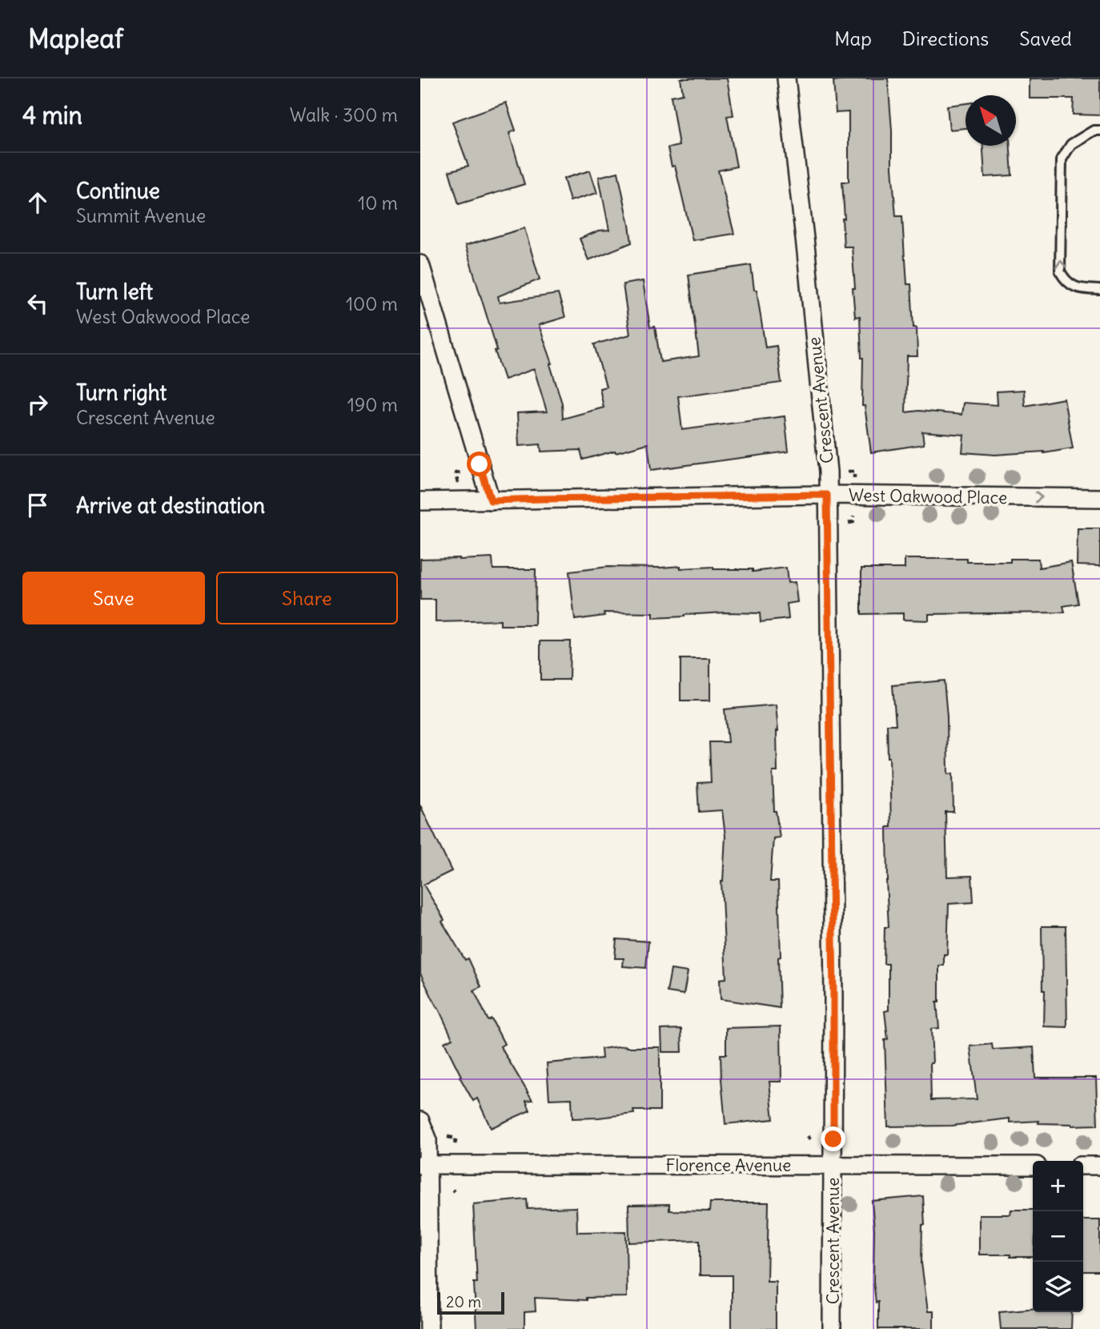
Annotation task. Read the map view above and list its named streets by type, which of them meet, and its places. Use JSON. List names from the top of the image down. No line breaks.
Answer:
{"streets":{"street":["Crescent Avenue","West Oakwood Place","Florence Avenue"]},"crossings":[["Crescent Avenue","West Oakwood Place"],["Crescent Avenue","Florence Avenue"]],"one_way":["West Oakwood Place"],"scale_bar":"20 m","north":"top left","page":{"header":"Mapleaf","nav":["Map","Directions","Saved"],"heading":["4 min","Walk · 300 m"],"list":[["Continue","Summit Avenue","10 m"],["Turn left","West Oakwood Place","100 m"],["Turn right","Crescent Avenue","190 m"],"Arrive at destination"],"buttons":["Save","Share"],"map_buttons":["+","−"],"scale":"20 m"}}
